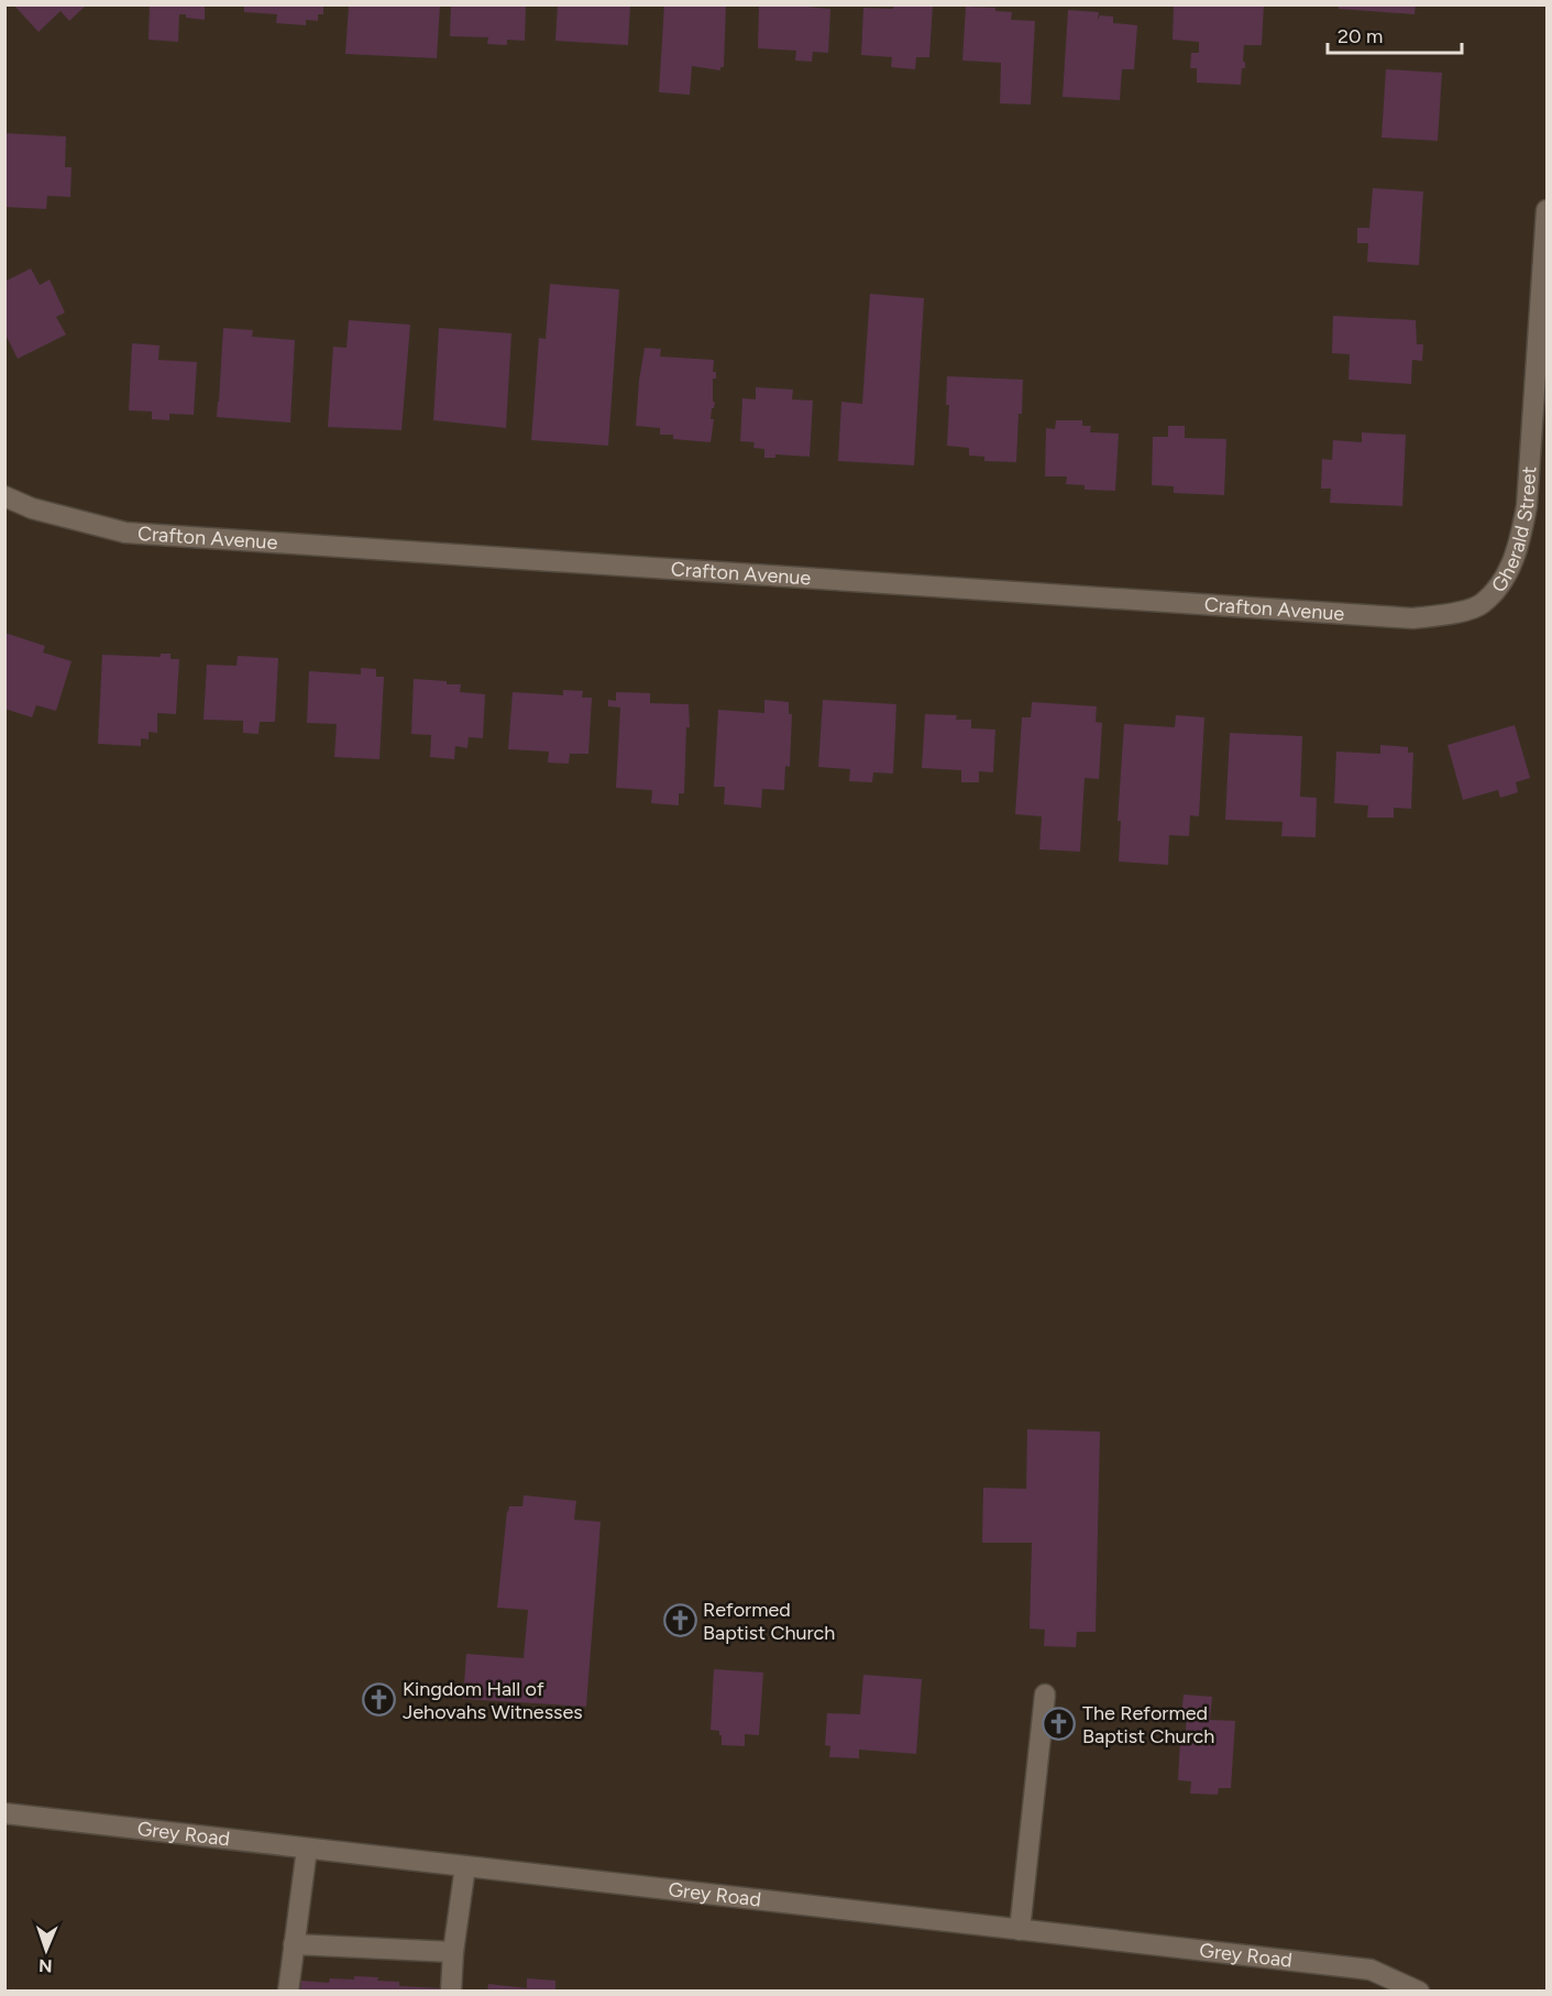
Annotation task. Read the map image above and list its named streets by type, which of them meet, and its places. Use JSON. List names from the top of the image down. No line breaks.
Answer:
{"streets":{"street":["Gherald Street","Crafton Avenue","Grey Road"]},"crossings":[["Gherald Street","Crafton Avenue"]],"places":{"church":["Reformed Baptist Church","Kingdom Hall of Jehovahs Witnesses","The Reformed Baptist Church"]},"scale_bar":"20 m","north":"bottom"}
